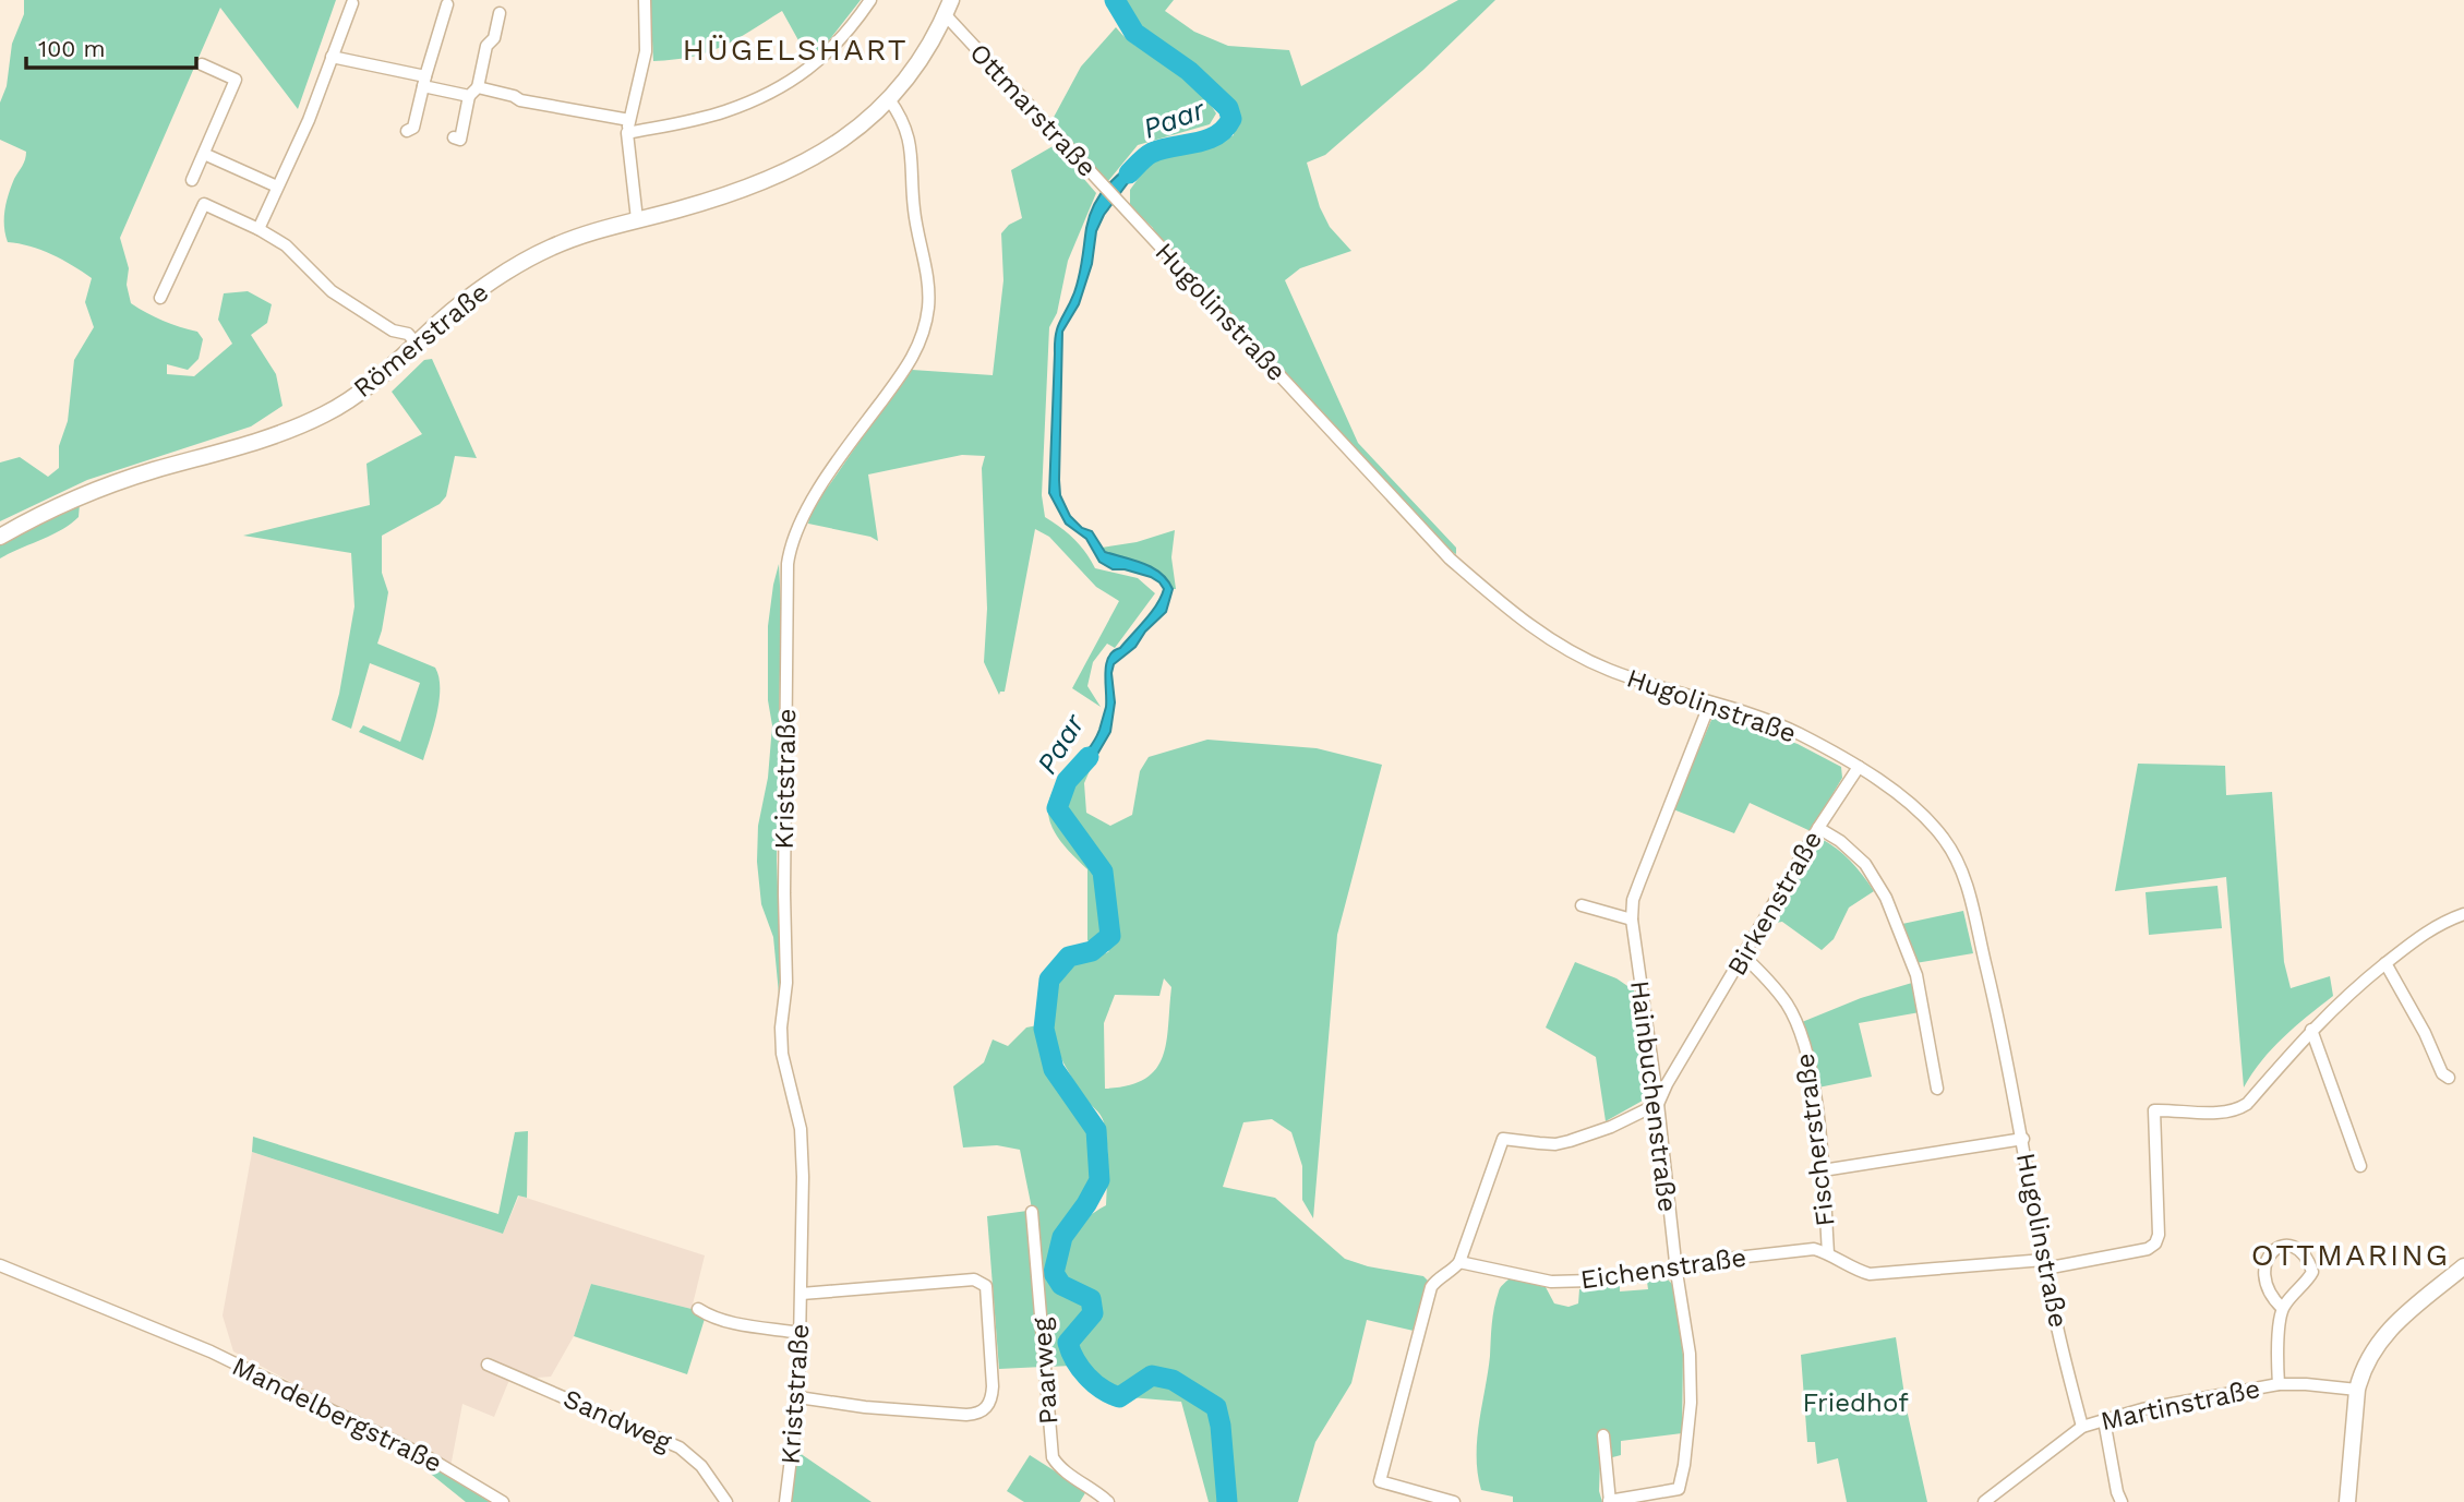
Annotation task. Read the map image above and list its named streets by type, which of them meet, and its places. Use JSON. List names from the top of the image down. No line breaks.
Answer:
{"streets":{"main road":["Römerstraße"],"street":["Ottmarstraße","Hugolinstraße","Kriststraße","Birkenstraße","Hainbuchenstraße","Fischerstraße","Eichenstraße","Paarweg","Martinstraße","Mandelbergstraße","Sandweg"]},"crossings":[["Ottmarstraße","Hugolinstraße"],["Ottmarstraße","Römerstraße"],["Hugolinstraße","Birkenstraße"],["Hugolinstraße","Hainbuchenstraße"],["Hugolinstraße","Eichenstraße"],["Hugolinstraße","Martinstraße"],["Römerstraße","Kriststraße"],["Birkenstraße","Hainbuchenstraße"],["Birkenstraße","Fischerstraße"],["Hainbuchenstraße","Eichenstraße"],["Fischerstraße","Eichenstraße"]],"districts":["HÜGELSHART","OTTMARING"],"water":["Paar"],"parks":["Friedhof"],"scale_bar":"100 m"}
